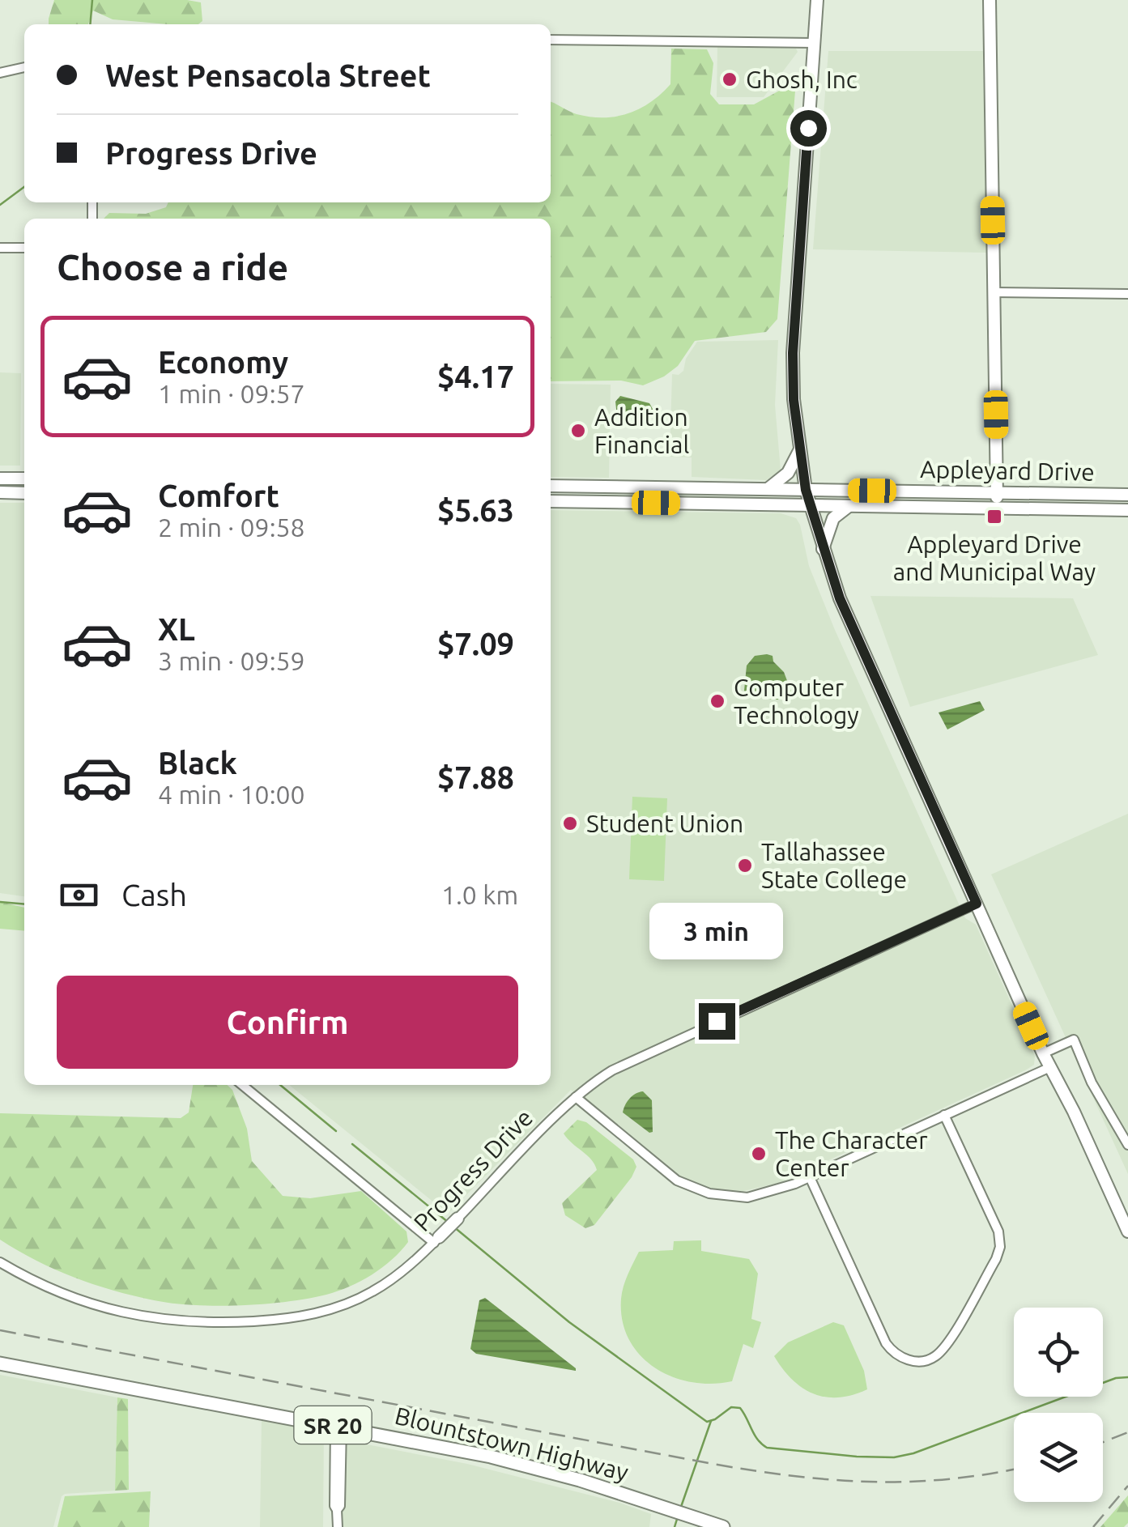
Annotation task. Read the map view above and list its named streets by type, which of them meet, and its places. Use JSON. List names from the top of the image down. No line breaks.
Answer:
{"streets":{"main road":["Appleyard Drive","Progress Drive","SR 20","Blountstown Highway"]},"places":{"other":["Ghosh, Inc","Addition Financial","Computer Technology","Student Union","Tallahassee State College","The Character Center"],"transit":["Appleyard Drive and Municipal Way"]},"page":{"banner":["West Pensacola Street","Progress Drive"],"heading":"Choose a ride","list":[{"name":"Economy","note":"1 min · 09:57","value":"$4.17"},{"name":"Comfort","note":"2 min · 09:58","value":"$5.63"},{"name":"XL","note":"3 min · 09:59","value":"$7.09"},{"name":"Black","note":"4 min · 10:00","value":"$7.88"}],"pay":["Cash","1.0 km"],"bubble":"3 min","buttons":"Confirm"}}
